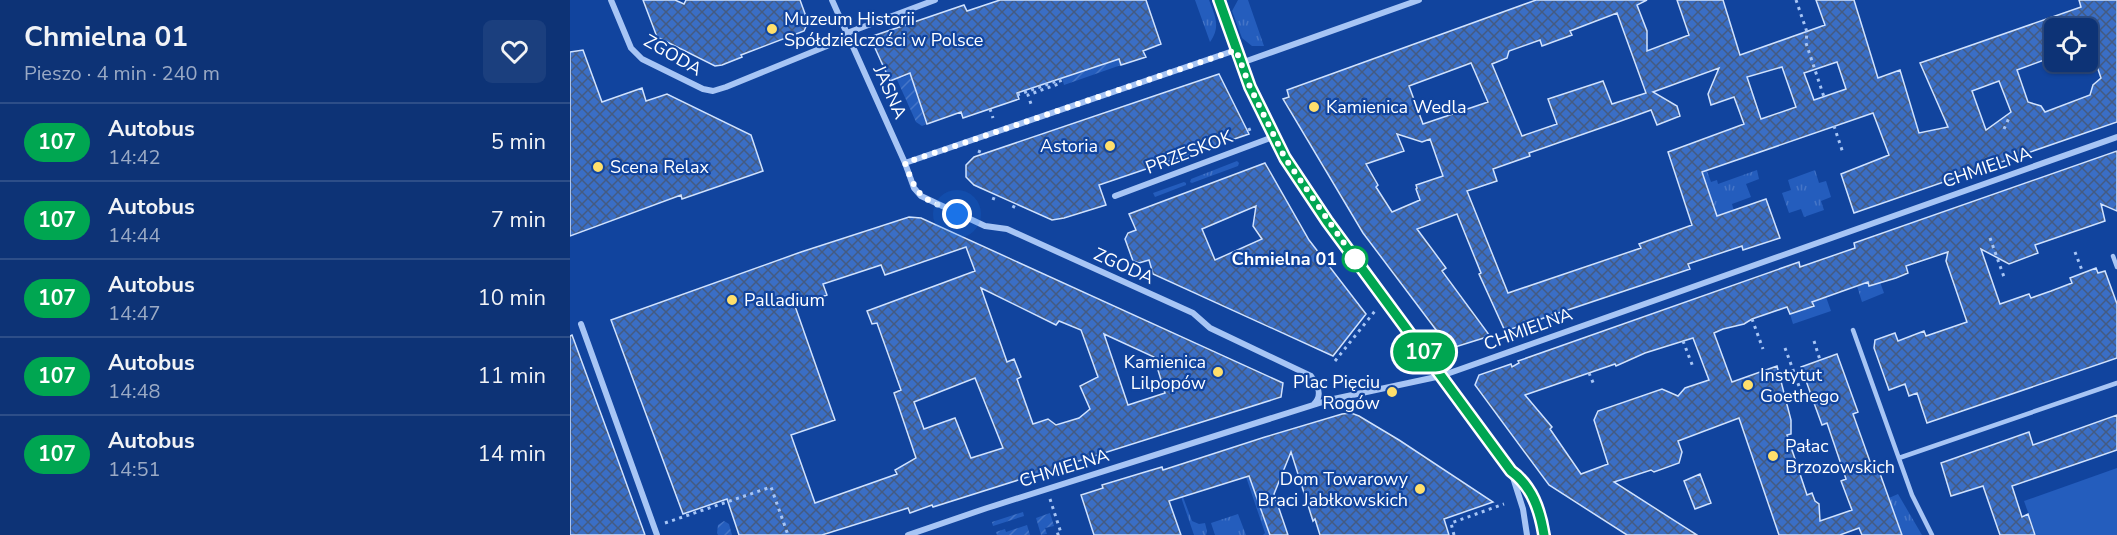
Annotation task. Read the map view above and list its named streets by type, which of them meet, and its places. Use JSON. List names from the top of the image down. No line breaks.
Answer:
{"streets":{"street":["ZGODA","JASNA","PRZESKOK","CHMIELNA"]},"crossings":[["ZGODA","JASNA"],["ZGODA","CHMIELNA"]],"places":["Muzeum Historii Spółdzielczości w Polsce","Kamienica Wedla","Astoria","Scena Relax","Chmielna 01","Palladium","Kamienica Lilpopów","Instytut Goethego","Plac Pięciu Rogów","Pałac Brzozowskich","Dom Towarowy Braci Jabłkowskich"],"lines":["bus line 107"],"page":{"heading":["Chmielna 01","Pieszo · 4 min · 240 m"],"on_map":"107","list":[{"mark":"107","name":"Autobus","note":"14:42","value":"5 min"},{"mark":"107","name":"Autobus","note":"14:44","value":"7 min"},{"mark":"107","name":"Autobus","note":"14:47","value":"10 min"},{"mark":"107","name":"Autobus","note":"14:48","value":"11 min"},{"mark":"107","name":"Autobus","note":"14:51","value":"14 min"}]}}
